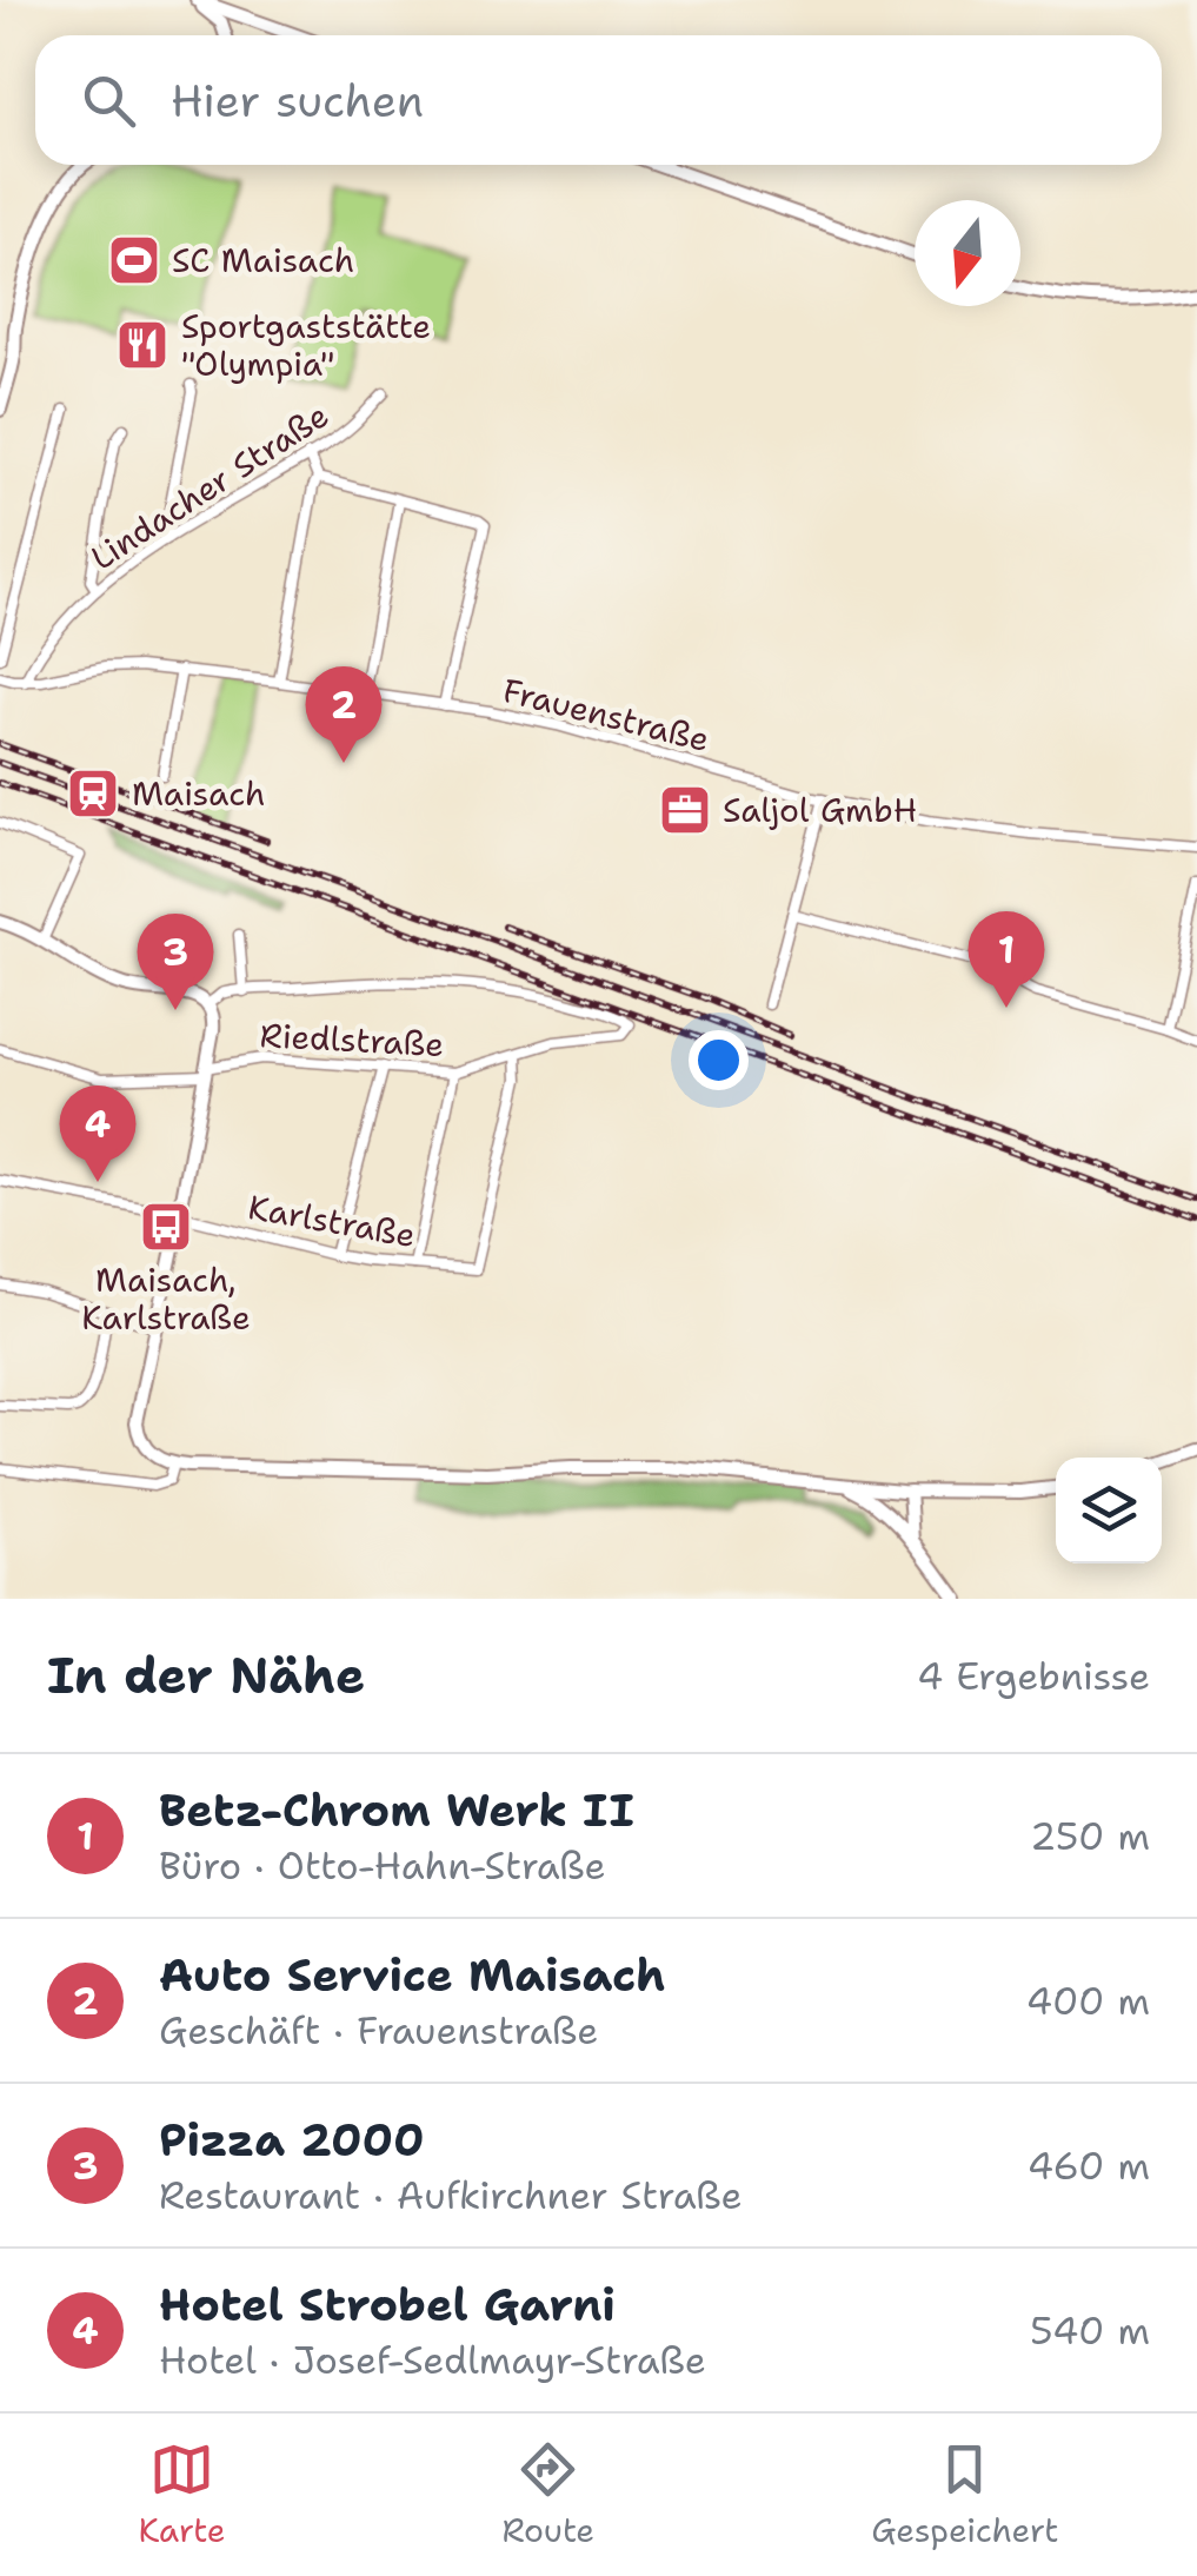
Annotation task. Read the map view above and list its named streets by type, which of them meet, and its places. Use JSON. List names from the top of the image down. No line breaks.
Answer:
{"streets":{"street":["Lindacher Straße","Frauenstraße","Riedlstraße","Karlstraße"]},"crossings":[["Lindacher Straße","Frauenstraße"],["Riedlstraße","Karlstraße"]],"places":{"sports":["SC Maisach"],"restaurant":["Sportgaststätte \"Olympia\""],"station":["Maisach"],"office":["Saljol GmbH"],"bus stop":["Maisach, Karlstraße"]},"north":"bottom","page":{"search":"Hier suchen","pins":["2","1","3","4"],"heading":["In der Nähe","4 Ergebnisse"],"list":[{"mark":"1","name":"Betz-Chrom Werk II","note":"Büro · Otto-Hahn-Straße","value":"250 m"},{"mark":"2","name":"Auto Service Maisach","note":"Geschäft · Frauenstraße","value":"400 m"},{"mark":"3","name":"Pizza 2000","note":"Restaurant · Aufkirchner Straße","value":"460 m"},{"mark":"4","name":"Hotel Strobel Garni","note":"Hotel · Josef-Sedlmayr-Straße","value":"540 m"}],"nav":["Karte","Route","Gespeichert"]}}
